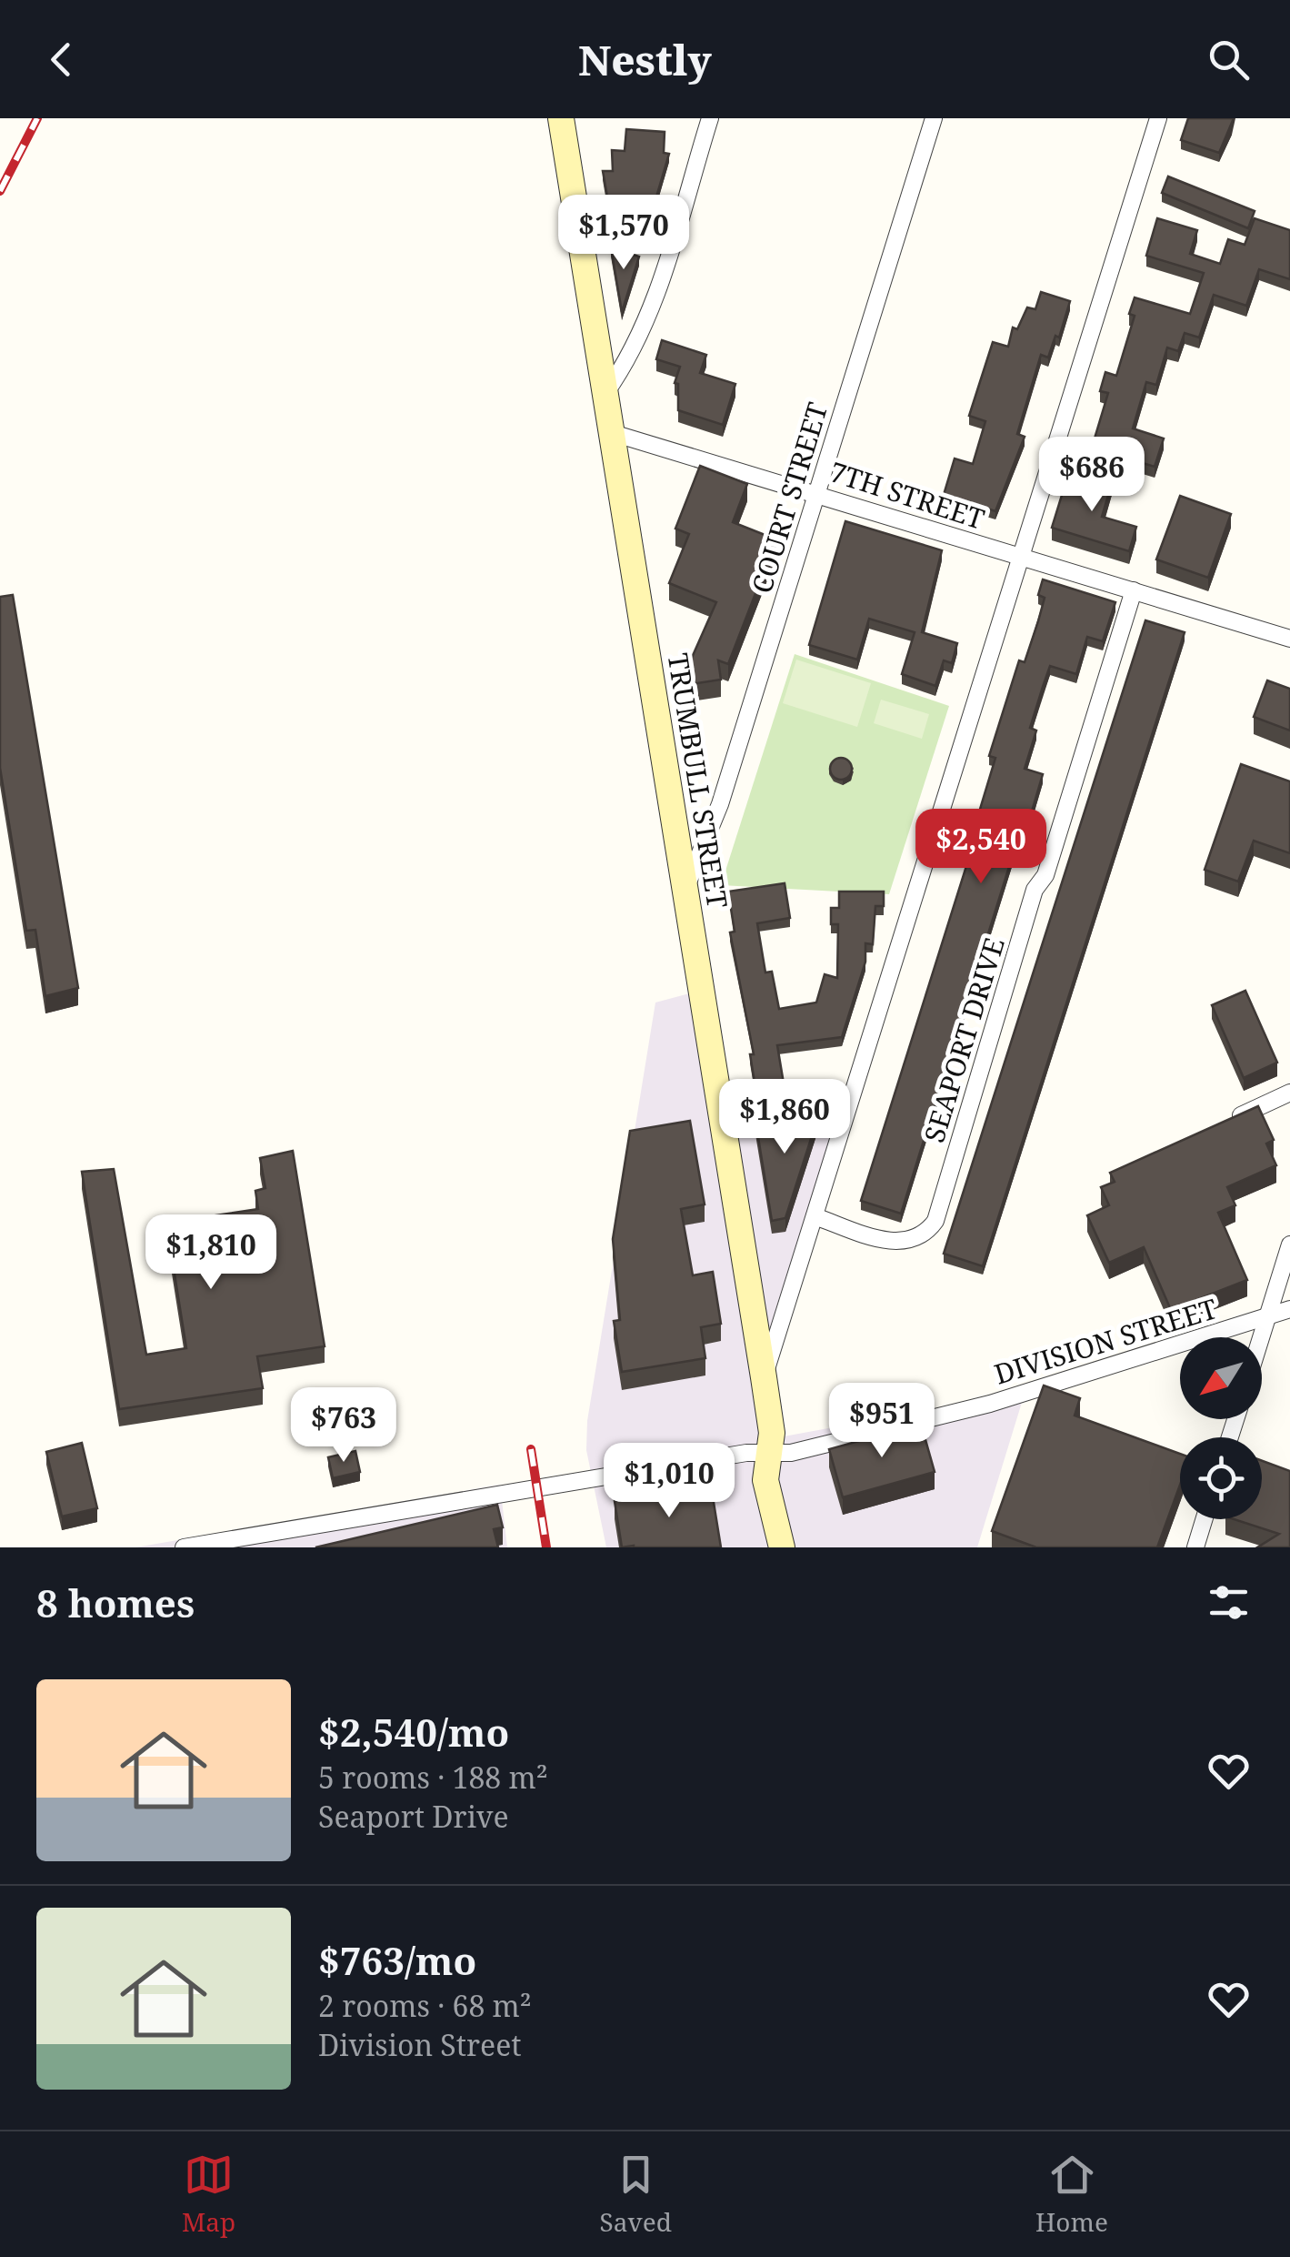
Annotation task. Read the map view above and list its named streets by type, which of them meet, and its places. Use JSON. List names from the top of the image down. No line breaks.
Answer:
{"streets":{"street":["7TH STREET","COURT STREET","TRUMBULL STREET","SEAPORT DRIVE","DIVISION STREET"]},"crossings":[["7TH STREET","COURT STREET"],["7TH STREET","TRUMBULL STREET"],["7TH STREET","SEAPORT DRIVE"],["COURT STREET","TRUMBULL STREET"],["TRUMBULL STREET","DIVISION STREET"]],"north":"bottom left","page":{"header":"Nestly","price":["$1,570","$686","$2,540","$1,860","$1,810","$951","$763","$1,010"],"heading":"8 homes","list":[{"name":"$2,540/mo","note":"5 rooms · 188 m² · Seaport Drive"},{"name":"$763/mo","note":"2 rooms · 68 m² · Division Street"}],"tabs":["Map","Saved","Home"]}}
